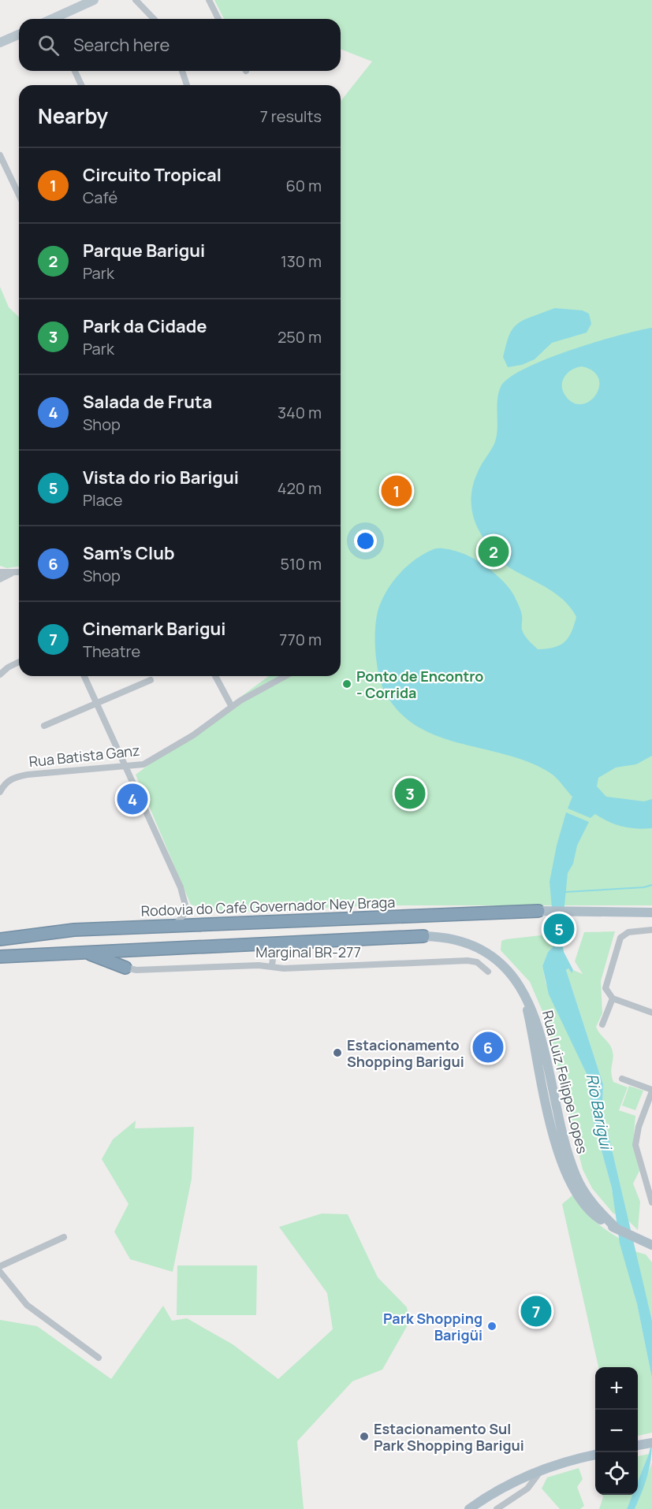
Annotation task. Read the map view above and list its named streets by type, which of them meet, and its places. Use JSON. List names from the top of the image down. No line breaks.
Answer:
{"streets":{"highway":["Rodovia do Café Governador Ney Braga"],"main road":["Rua Luiz Felippe Lopes"],"street":["Rua Batista Ganz","Marginal BR-277"]},"water":["Rio Barigui"],"places":["Ponto de Encontro - Corrida","Estacionamento Shopping Barigui","Park Shopping Barigüi","Estacionamento Sul Park Shopping Barigui"],"page":{"search":"Search here","heading":["Nearby","7 results"],"list":[{"mark":"1","name":"Circuito Tropical","note":"Café","value":"60 m"},{"mark":"2","name":"Parque Barigui","note":"Park","value":"130 m"},{"mark":"3","name":"Park da Cidade","note":"Park","value":"250 m"},{"mark":"4","name":"Salada de Fruta","note":"Shop","value":"340 m"},{"mark":"5","name":"Vista do rio Barigui","note":"Place","value":"420 m"},{"mark":"6","name":"Sam's Club","note":"Shop","value":"510 m"},{"mark":"7","name":"Cinemark Barigui","note":"Theatre","value":"770 m"}],"pins":["1","2","3","4","5","6","7"],"map_buttons":["+","−"]}}
